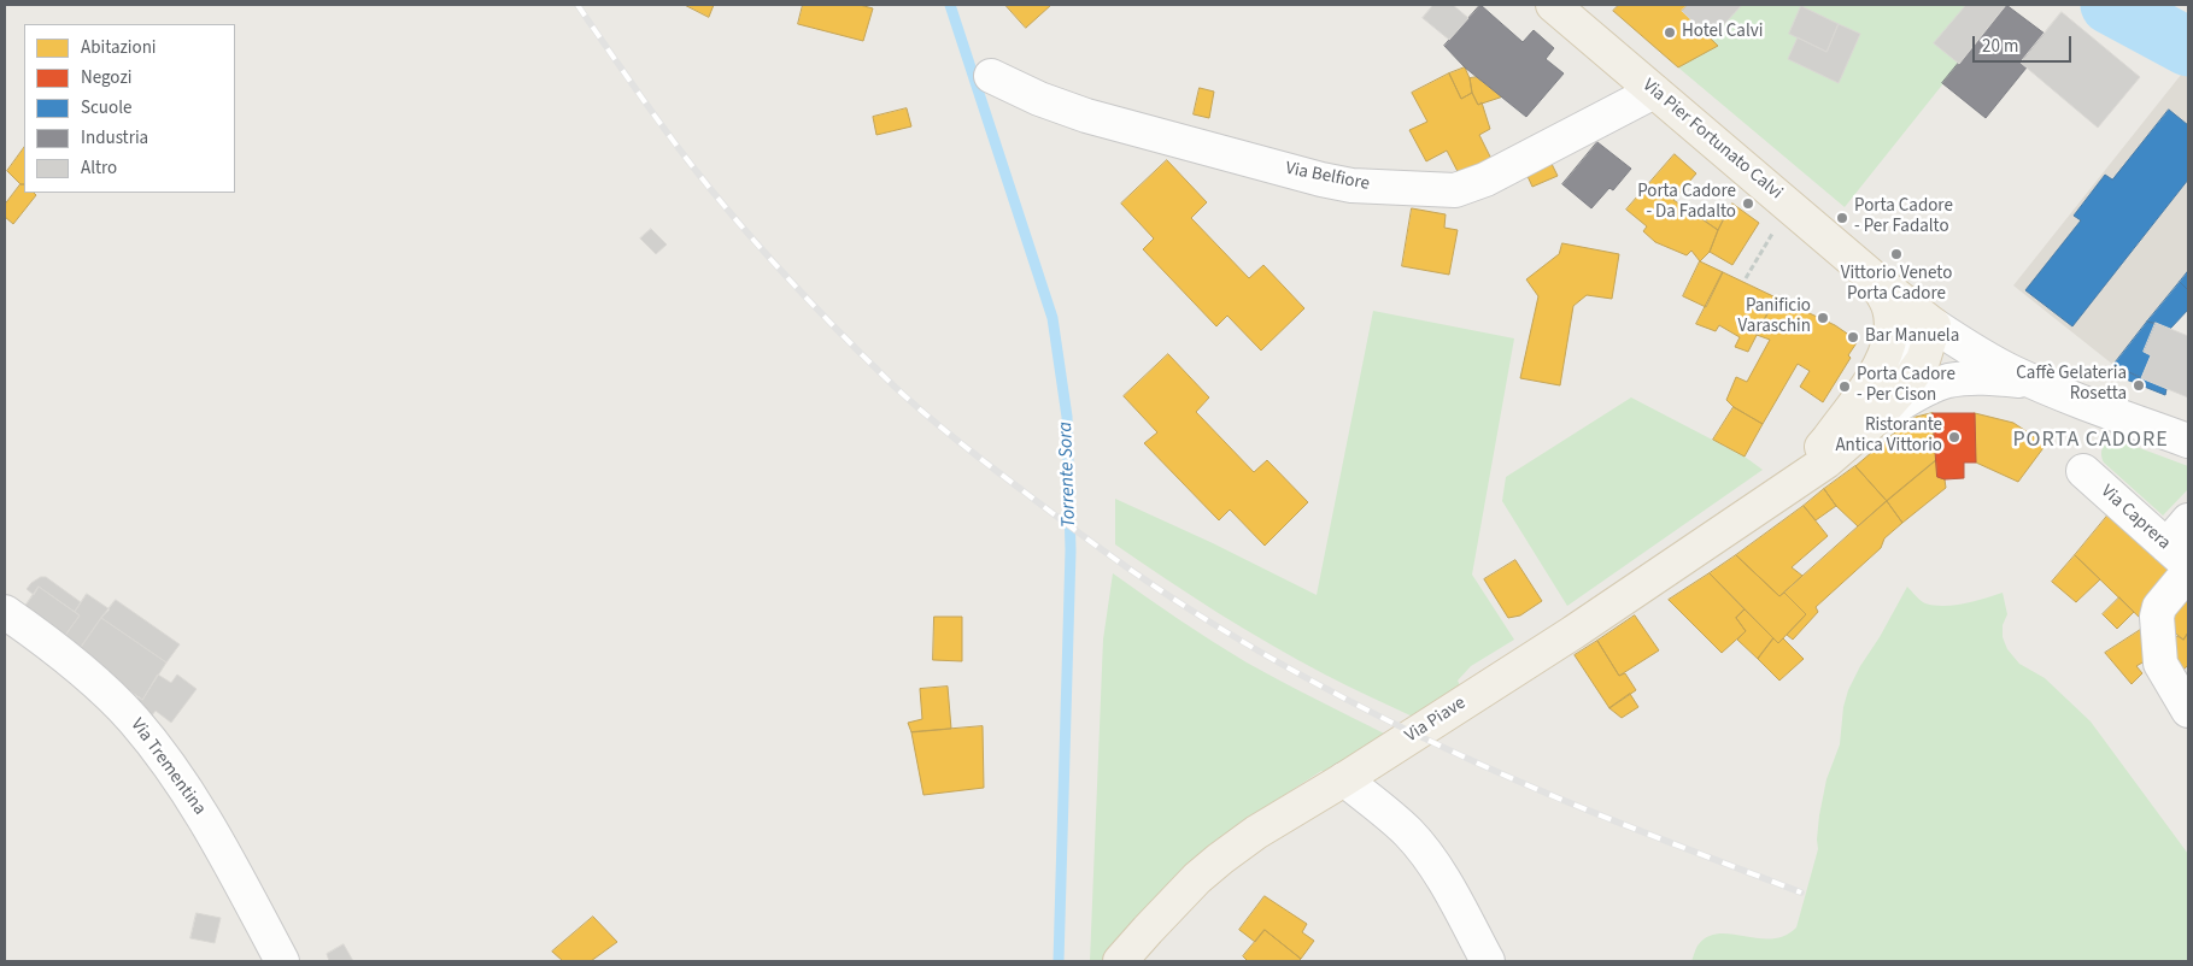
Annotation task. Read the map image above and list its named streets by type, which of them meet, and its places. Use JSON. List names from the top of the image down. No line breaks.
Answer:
{"streets":{"main road":["Via Pier Fortunato Calvi","Via Piave"],"street":["Via Belfiore","Via Caprera","Via Trementina"]},"crossings":[["Via Pier Fortunato Calvi","Via Belfiore"],["Via Pier Fortunato Calvi","Via Piave"]],"districts":["PORTA CADORE"],"water":["Torrente Sora"],"places":["Hotel Calvi","Porta Cadore - Da Fadalto","Porta Cadore - Per Fadalto","Vittorio Veneto Porta Cadore","Panificio Varaschin","Bar Manuela","Caffè Gelateria Rosetta","Porta Cadore - Per Cison","Ristorante Antica Vittorio"],"legend":["Abitazioni","Negozi","Scuole","Industria","Altro"],"scale_bar":"20 m"}
